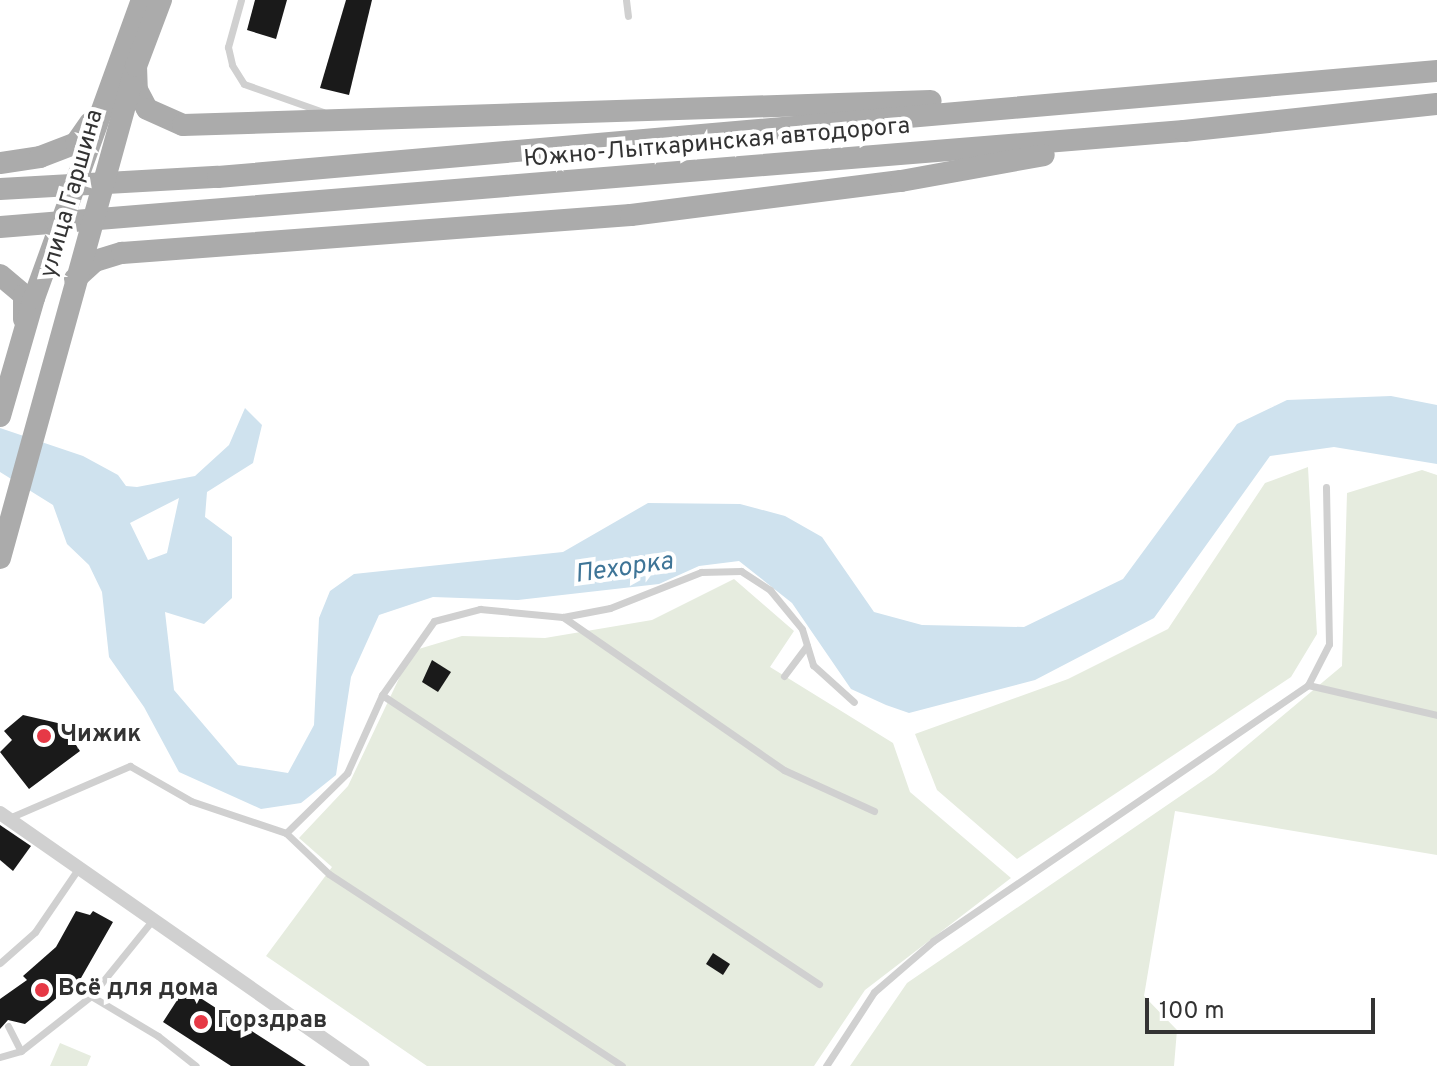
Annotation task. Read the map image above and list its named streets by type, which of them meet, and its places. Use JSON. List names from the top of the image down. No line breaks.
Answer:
{"streets":{"main road":["Южно-Лыткаринская автодорога","улица Гаршина"]},"water":["Пехорка"],"places":["Чижик","Всё для дома","Горздрав"],"scale_bar":"100 m"}
